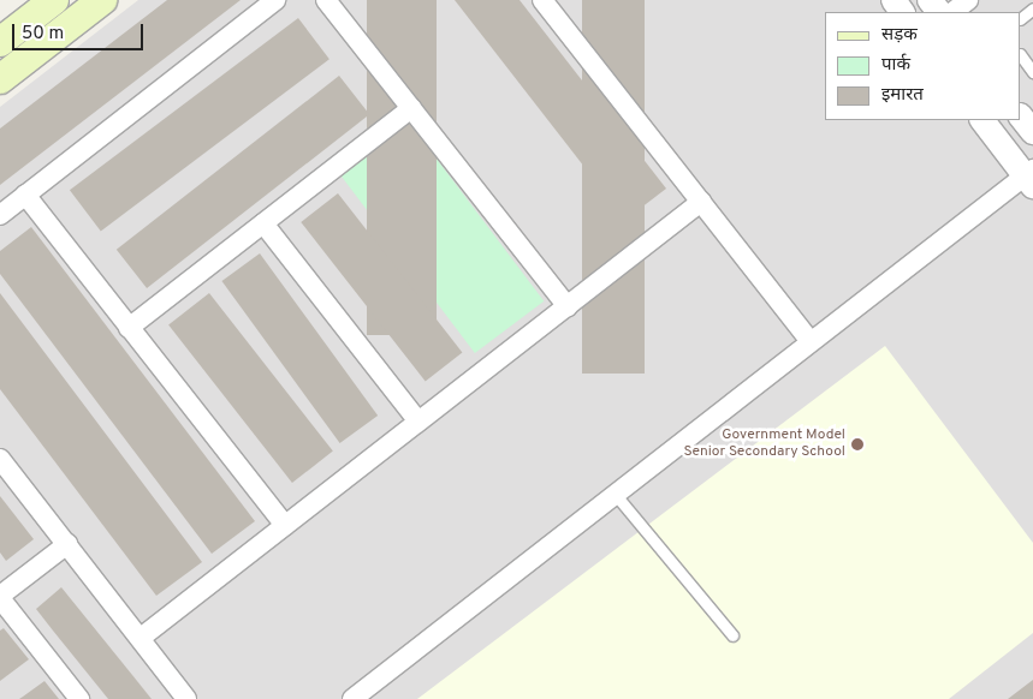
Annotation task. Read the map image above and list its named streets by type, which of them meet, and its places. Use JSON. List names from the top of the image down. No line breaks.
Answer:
{"places":["Government Model Senior Secondary School"],"legend":["सड़क","पार्क","इमारत"],"scale_bar":"50 m"}
